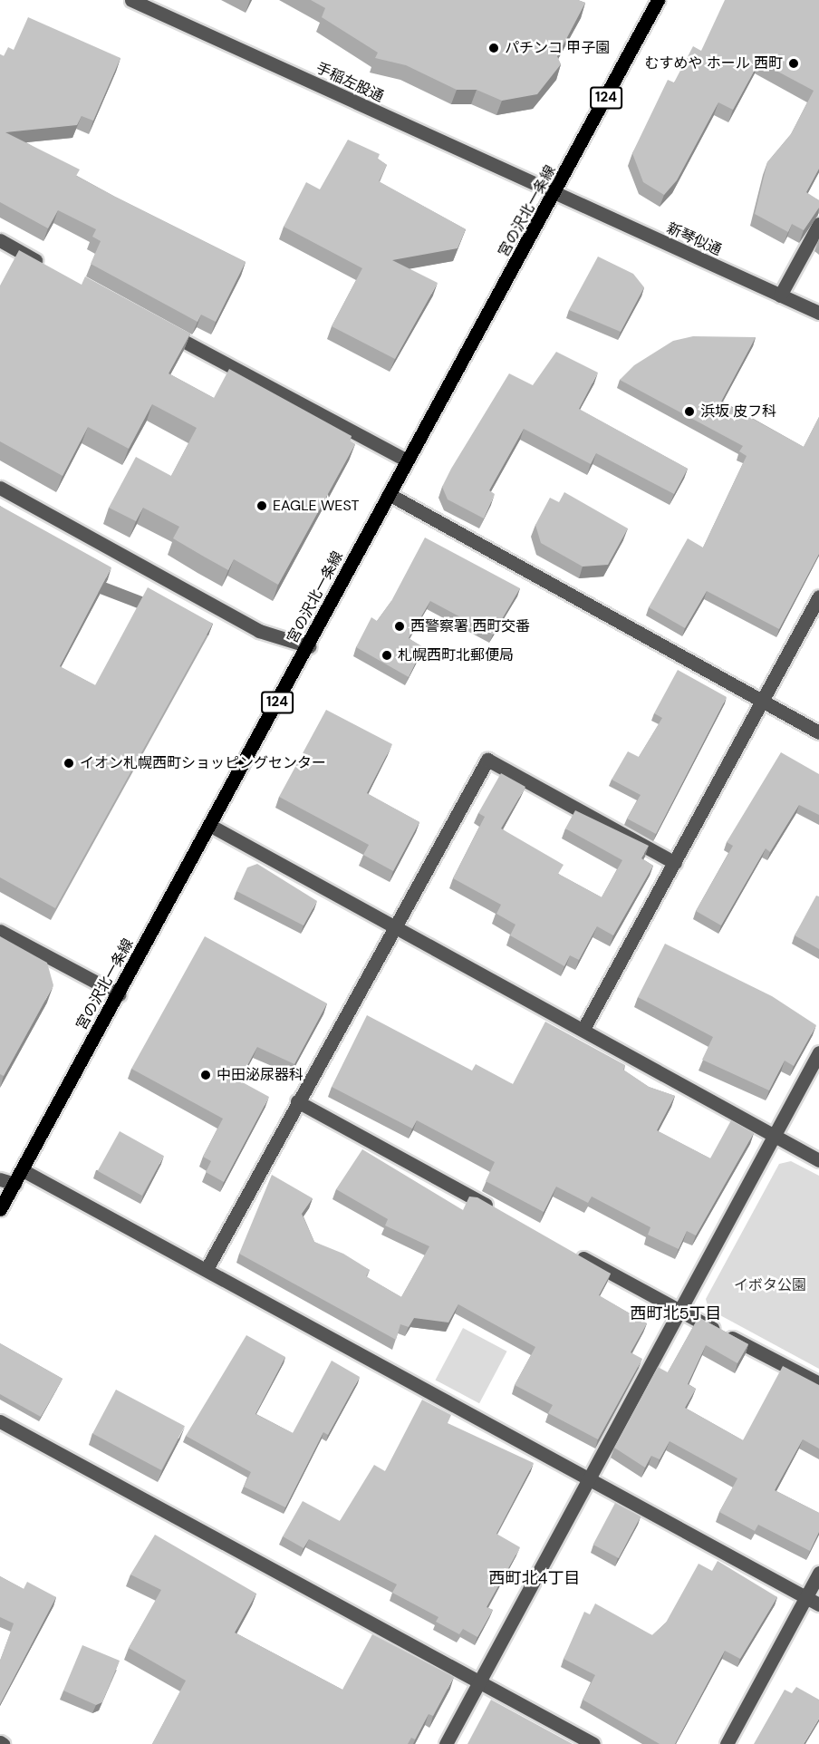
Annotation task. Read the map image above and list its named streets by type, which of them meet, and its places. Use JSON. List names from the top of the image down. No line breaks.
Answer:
{"streets":{"main road":["124","宮の沢北一条線"],"street":["手稲左股通","新琴似通"]},"crossings":[["手稲左股通","宮の沢北一条線"],["手稲左股通","新琴似通"],["宮の沢北一条線","新琴似通"]],"districts":["西町北5丁目","西町北4丁目"],"parks":["イボタ公園"],"places":["パチンコ 甲子園","むすめや ホール 西町","浜坂 皮フ科","EAGLE WEST","西警察署 西町交番","札幌西町北郵便局","イオン札幌西町ショッピングセンター","中田泌尿器科"]}
